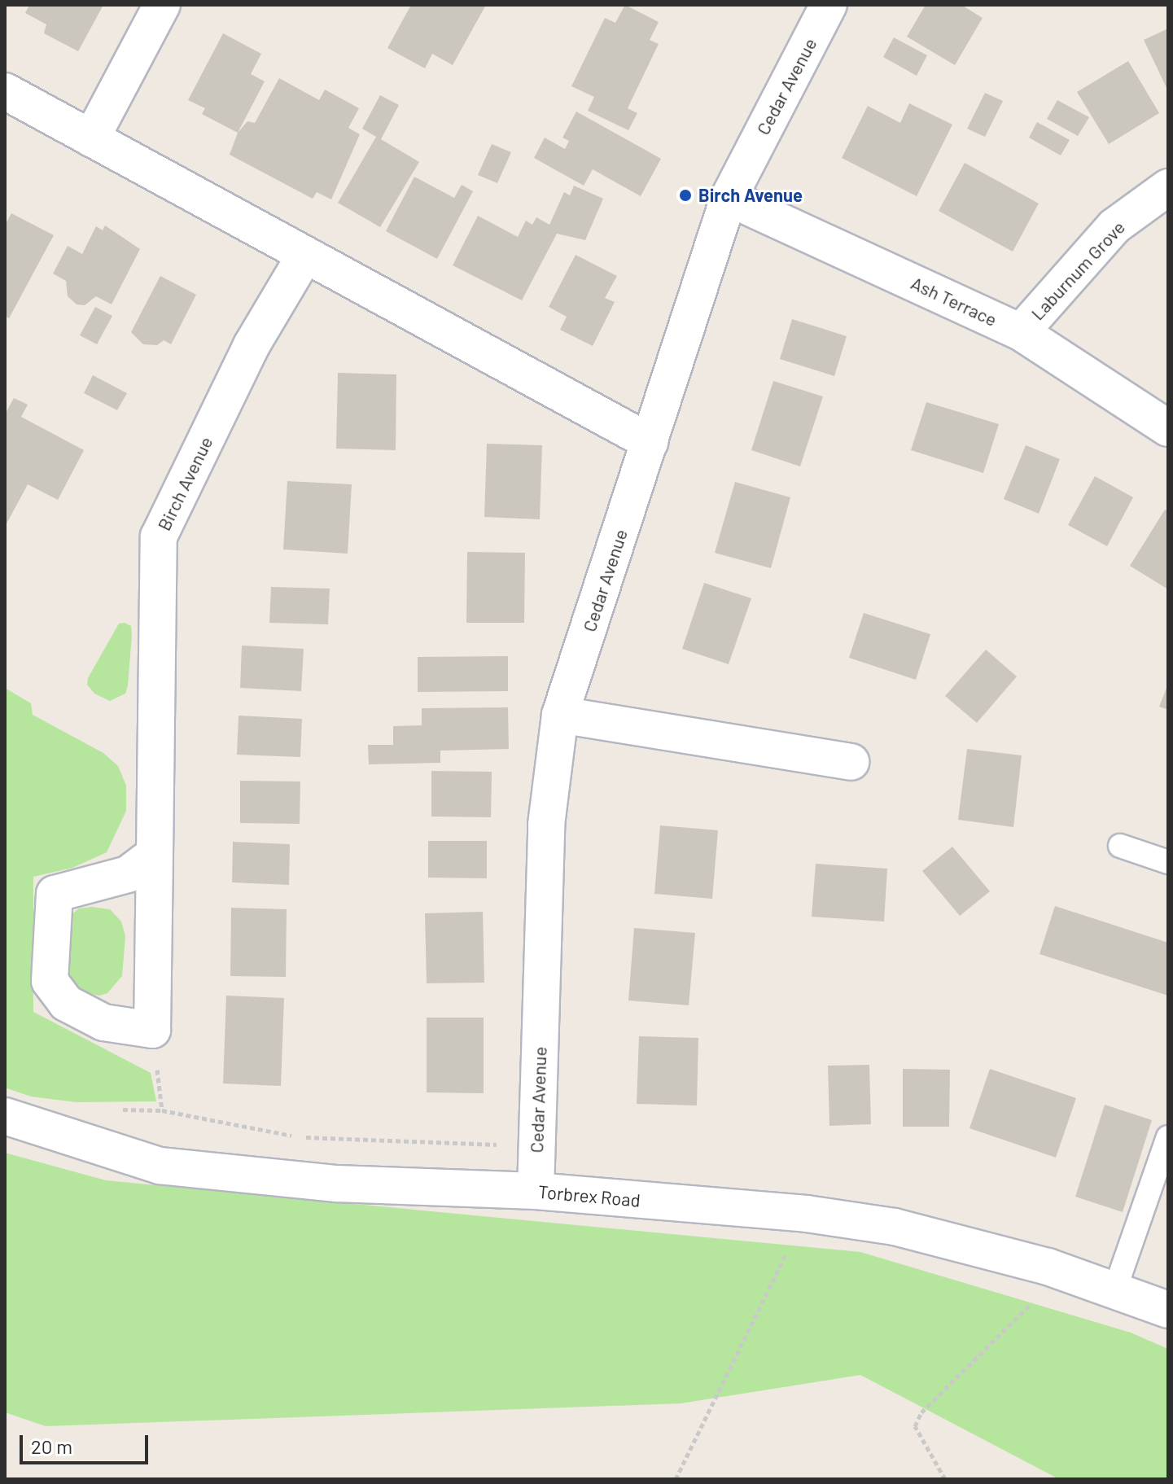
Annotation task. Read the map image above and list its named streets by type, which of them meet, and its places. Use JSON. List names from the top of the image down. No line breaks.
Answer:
{"streets":{"street":["Cedar Avenue","Laburnum Grove","Ash Terrace","Birch Avenue","Torbrex Road"]},"crossings":[["Cedar Avenue","Ash Terrace"],["Cedar Avenue","Torbrex Road"],["Laburnum Grove","Ash Terrace"]],"places":["Birch Avenue"],"scale_bar":"20 m"}
